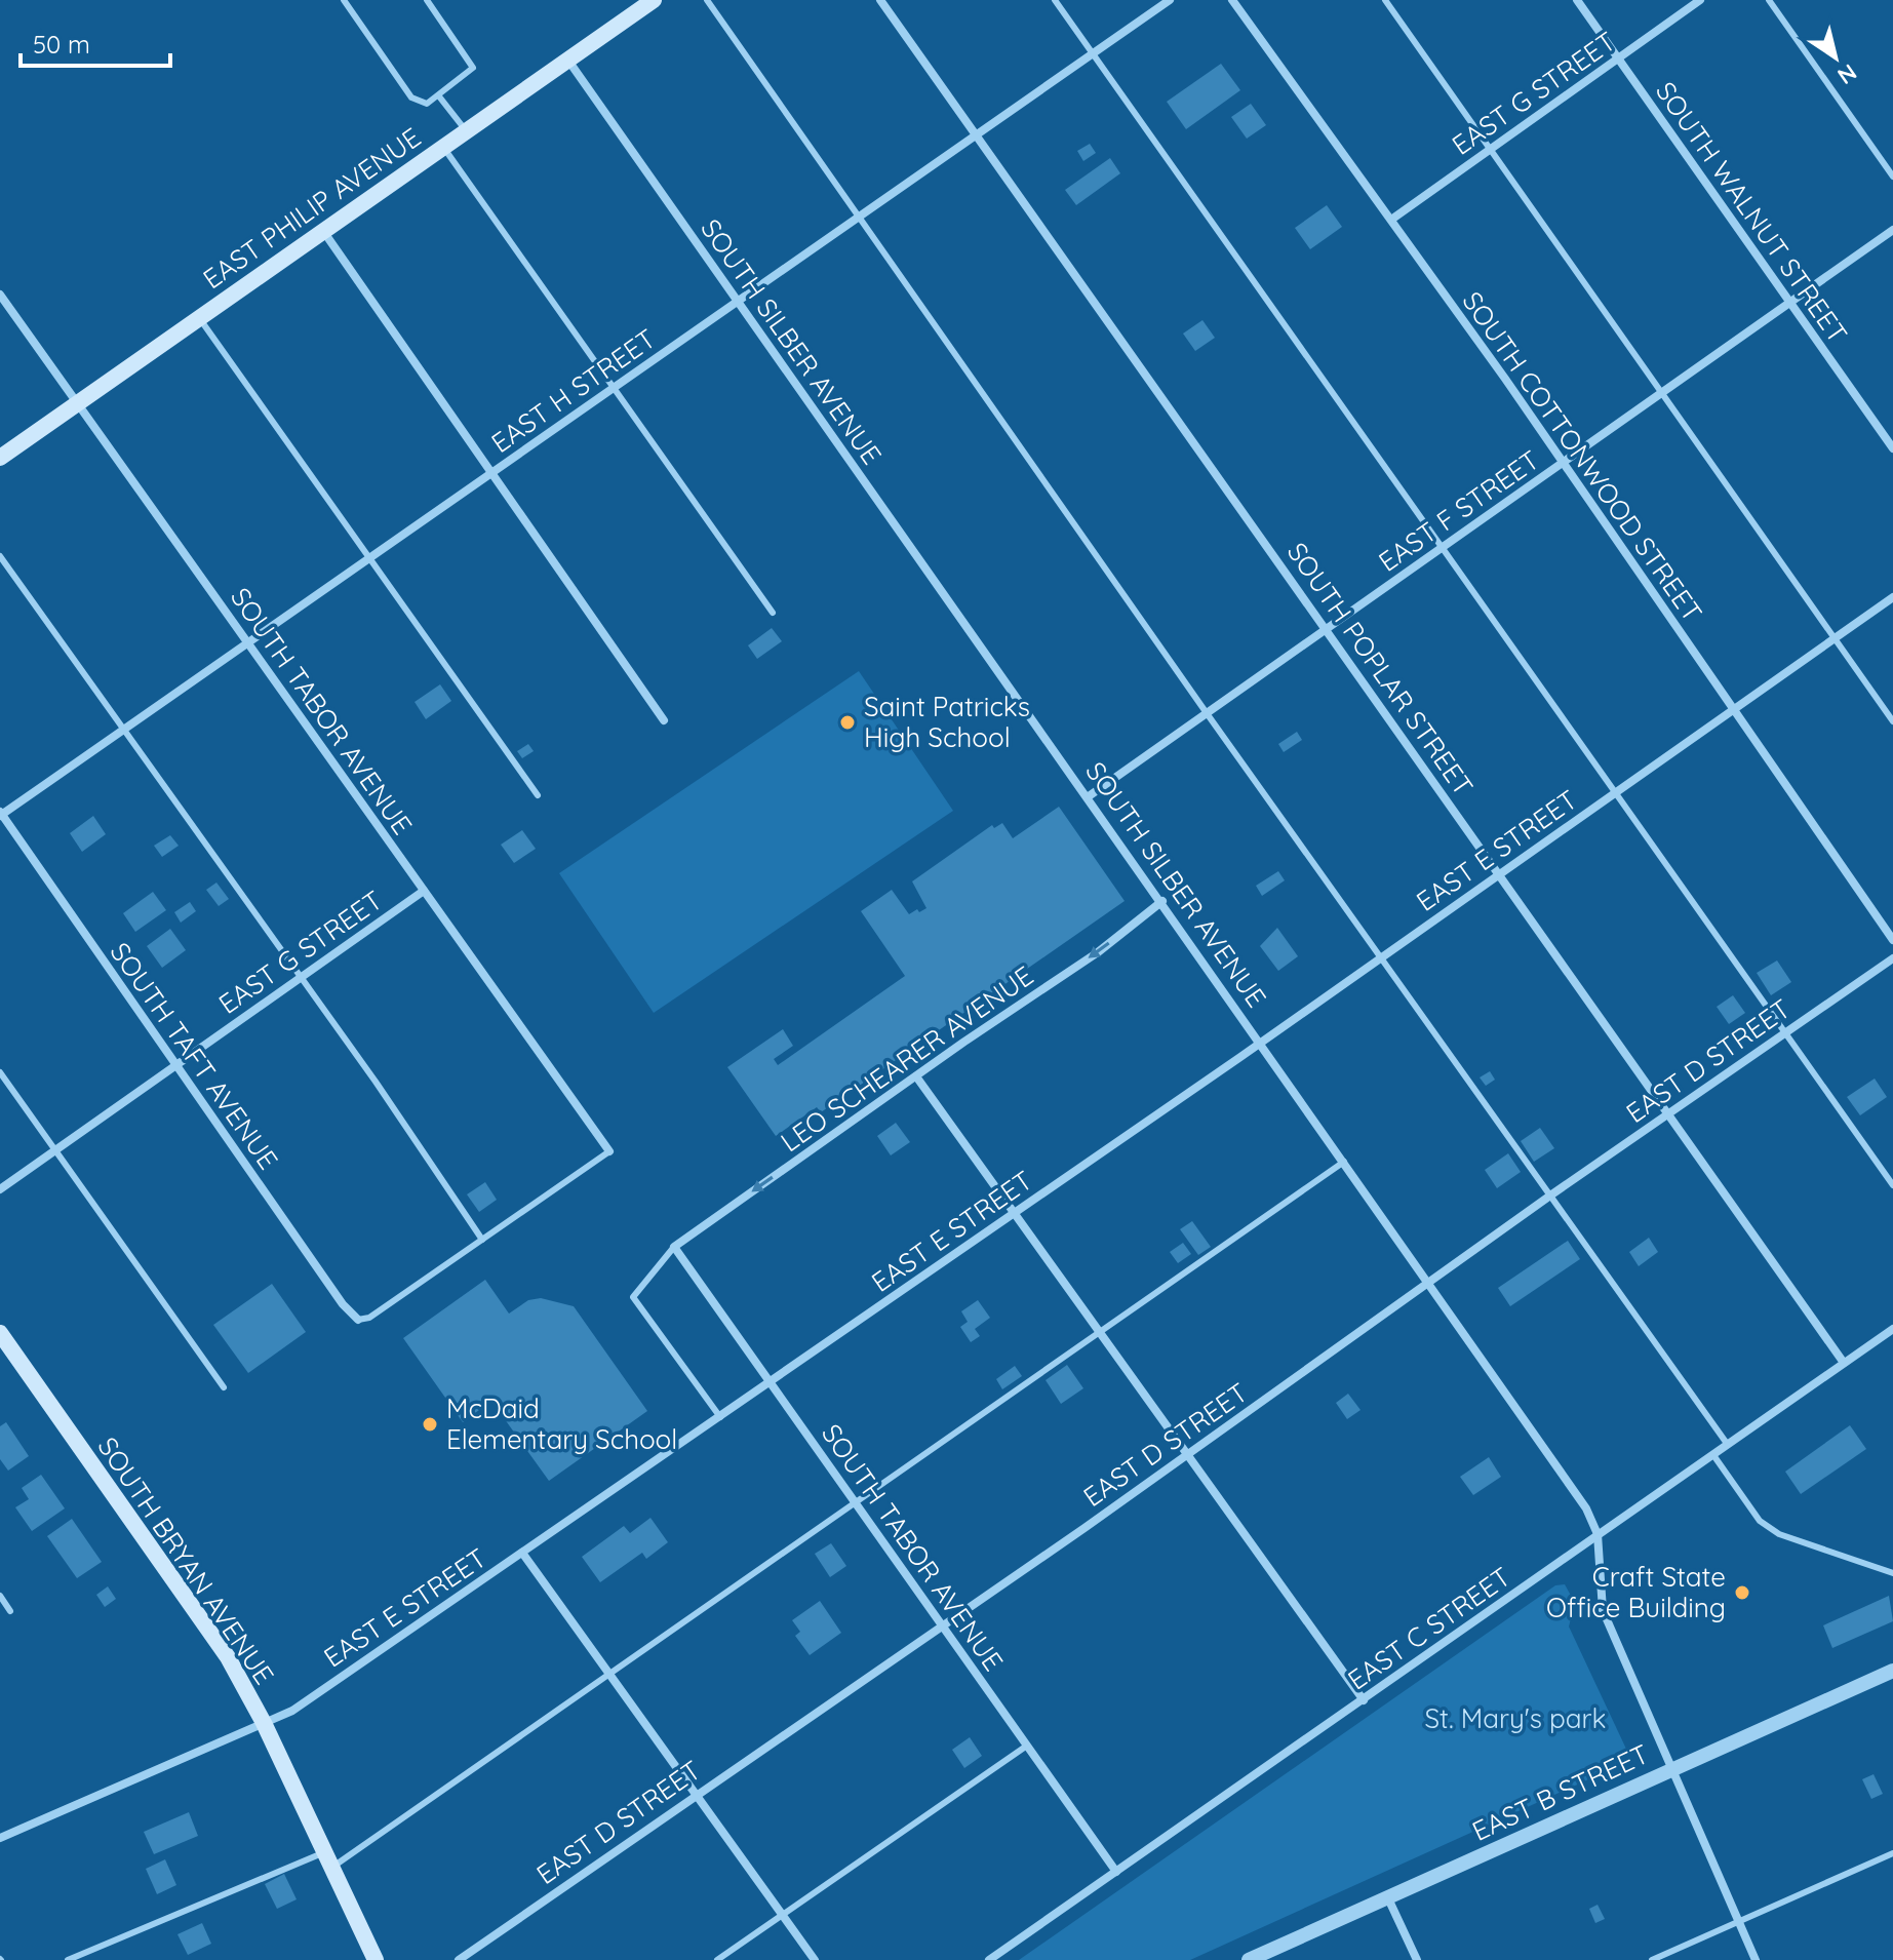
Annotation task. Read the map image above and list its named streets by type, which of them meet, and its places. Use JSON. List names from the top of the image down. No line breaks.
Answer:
{"streets":{"main road":["EAST PHILIP AVENUE","SOUTH BRYAN AVENUE"],"street":["EAST G STREET","SOUTH WALNUT STREET","SOUTH SILBER AVENUE","EAST H STREET","SOUTH COTTONWOOD STREET","EAST F STREET","SOUTH POPLAR STREET","SOUTH TABOR AVENUE","EAST E STREET","SOUTH TAFT AVENUE","LEO SCHEARER AVENUE","EAST D STREET","EAST C STREET","EAST B STREET"]},"crossings":[["EAST G STREET","SOUTH WALNUT STREET"],["EAST G STREET","SOUTH COTTONWOOD STREET"],["EAST G STREET","SOUTH TABOR AVENUE"],["EAST G STREET","SOUTH TAFT AVENUE"],["EAST PHILIP AVENUE","SOUTH SILBER AVENUE"],["EAST PHILIP AVENUE","SOUTH TABOR AVENUE"],["SOUTH WALNUT STREET","EAST F STREET"],["SOUTH SILBER AVENUE","EAST H STREET"],["SOUTH SILBER AVENUE","EAST F STREET"],["SOUTH SILBER AVENUE","EAST E STREET"],["SOUTH SILBER AVENUE","LEO SCHEARER AVENUE"],["SOUTH SILBER AVENUE","EAST D STREET"],["SOUTH SILBER AVENUE","EAST C STREET"],["SOUTH SILBER AVENUE","EAST B STREET"],["EAST H STREET","SOUTH POPLAR STREET"],["EAST H STREET","SOUTH TABOR AVENUE"],["EAST H STREET","SOUTH TAFT AVENUE"],["SOUTH COTTONWOOD STREET","EAST F STREET"],["SOUTH COTTONWOOD STREET","EAST E STREET"],["EAST F STREET","SOUTH POPLAR STREET"],["SOUTH POPLAR STREET","EAST E STREET"],["SOUTH POPLAR STREET","EAST D STREET"],["SOUTH POPLAR STREET","EAST C STREET"],["SOUTH TABOR AVENUE","EAST E STREET"],["SOUTH TABOR AVENUE","LEO SCHEARER AVENUE"],["SOUTH TABOR AVENUE","EAST D STREET"],["SOUTH TABOR AVENUE","EAST C STREET"],["EAST E STREET","SOUTH BRYAN AVENUE"]],"one_way":["LEO SCHEARER AVENUE"],"parks":["St. Mary's park"],"places":["Saint Patricks High School","McDaid Elementary School","Craft State Office Building"],"scale_bar":"50 m","north":"bottom right"}
